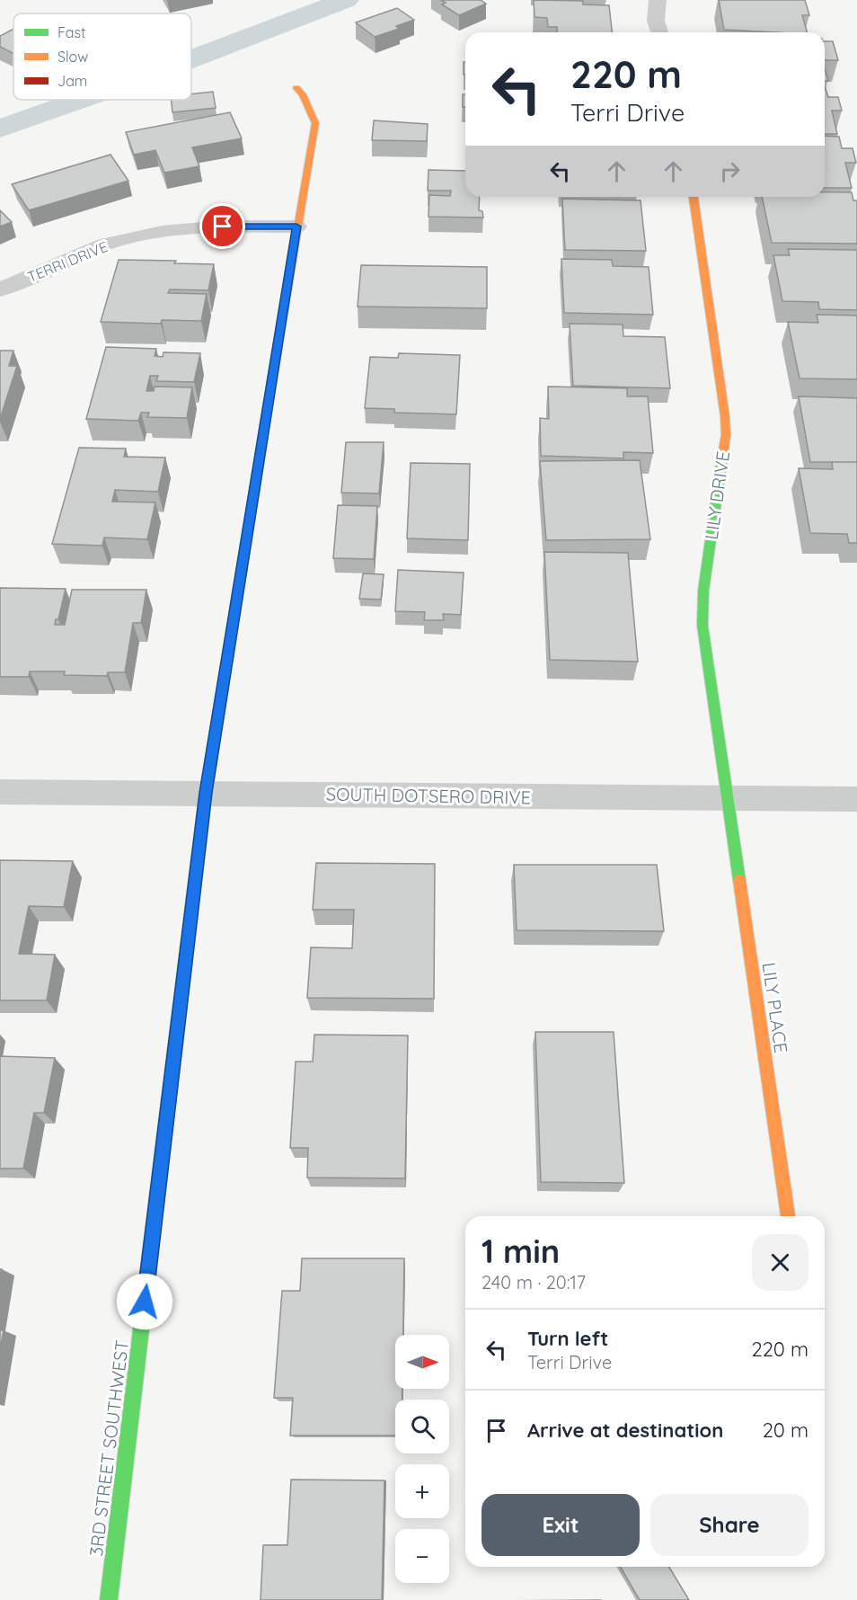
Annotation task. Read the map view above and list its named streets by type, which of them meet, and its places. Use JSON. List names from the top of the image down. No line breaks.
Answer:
{"streets":{"street":["TERRI DRIVE","LILY DRIVE","SOUTH DOTSERO DRIVE","LILY PLACE","3RD STREET SOUTHWEST"]},"crossings":[["TERRI DRIVE","3RD STREET SOUTHWEST"],["LILY DRIVE","SOUTH DOTSERO DRIVE"],["LILY DRIVE","LILY PLACE"],["SOUTH DOTSERO DRIVE","LILY PLACE"],["SOUTH DOTSERO DRIVE","3RD STREET SOUTHWEST"]],"legend":["Fast","Slow","Jam"],"north":"right","page":{"turn":["220 m","Terri Drive"],"heading":["1 min","240 m · 20:17"],"list":[{"name":"Turn left","note":"Terri Drive","value":"220 m"},{"name":"Arrive at destination","value":"20 m"}],"map_buttons":["+","−"],"buttons":["Exit","Share"]}}
